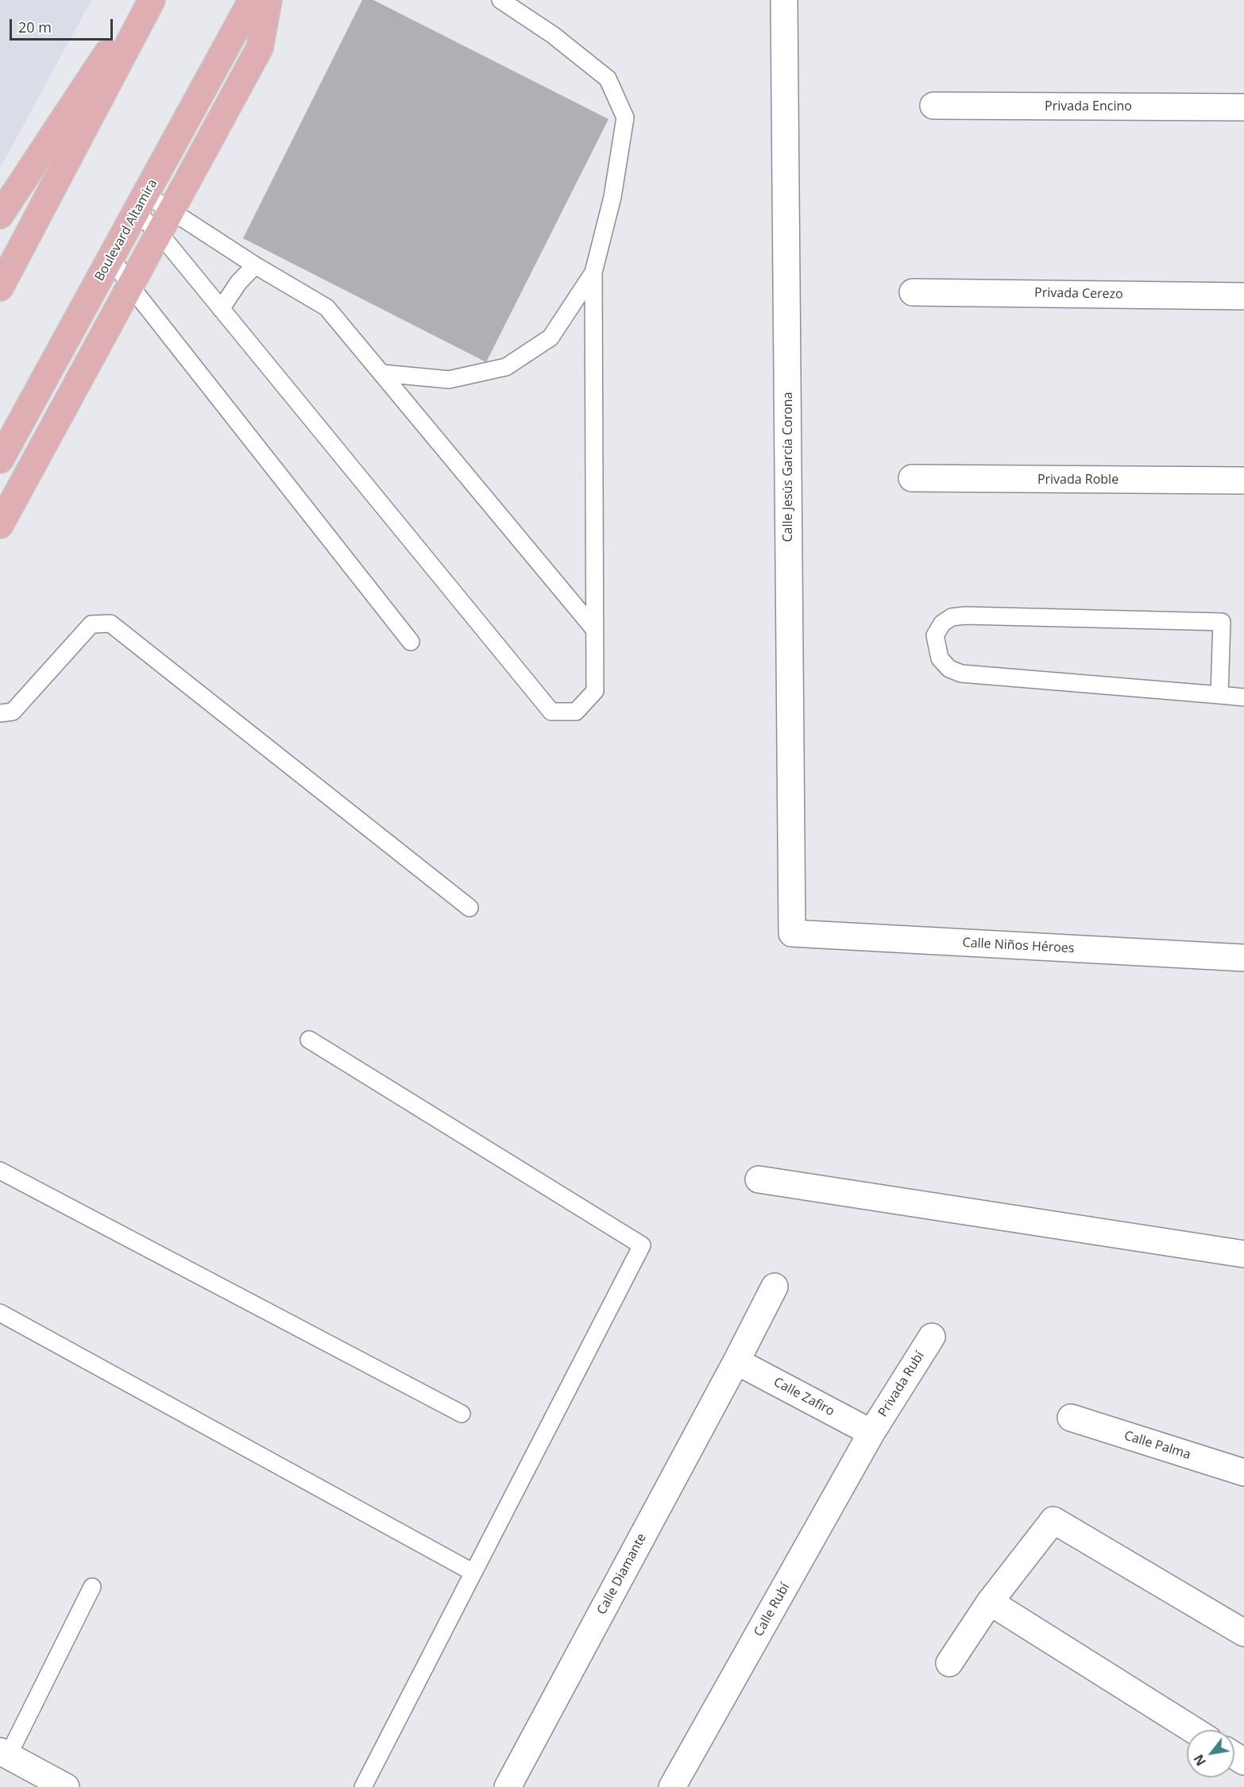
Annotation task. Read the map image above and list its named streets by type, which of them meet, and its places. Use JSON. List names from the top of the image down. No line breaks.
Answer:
{"streets":{"main road":["Boulevard Altamira"],"street":["Privada Encino","Privada Cerezo","Calle Jesús García Corona","Privada Roble","Calle Niños Héroes","Privada Rubí","Calle Zafiro","Calle Palma","Calle Diamante","Calle Rubí"]},"crossings":[["Calle Jesús García Corona","Calle Niños Héroes"],["Privada Rubí","Calle Zafiro"],["Privada Rubí","Calle Rubí"],["Calle Zafiro","Calle Diamante"],["Calle Zafiro","Calle Rubí"]],"scale_bar":"20 m","north":"bottom left"}
